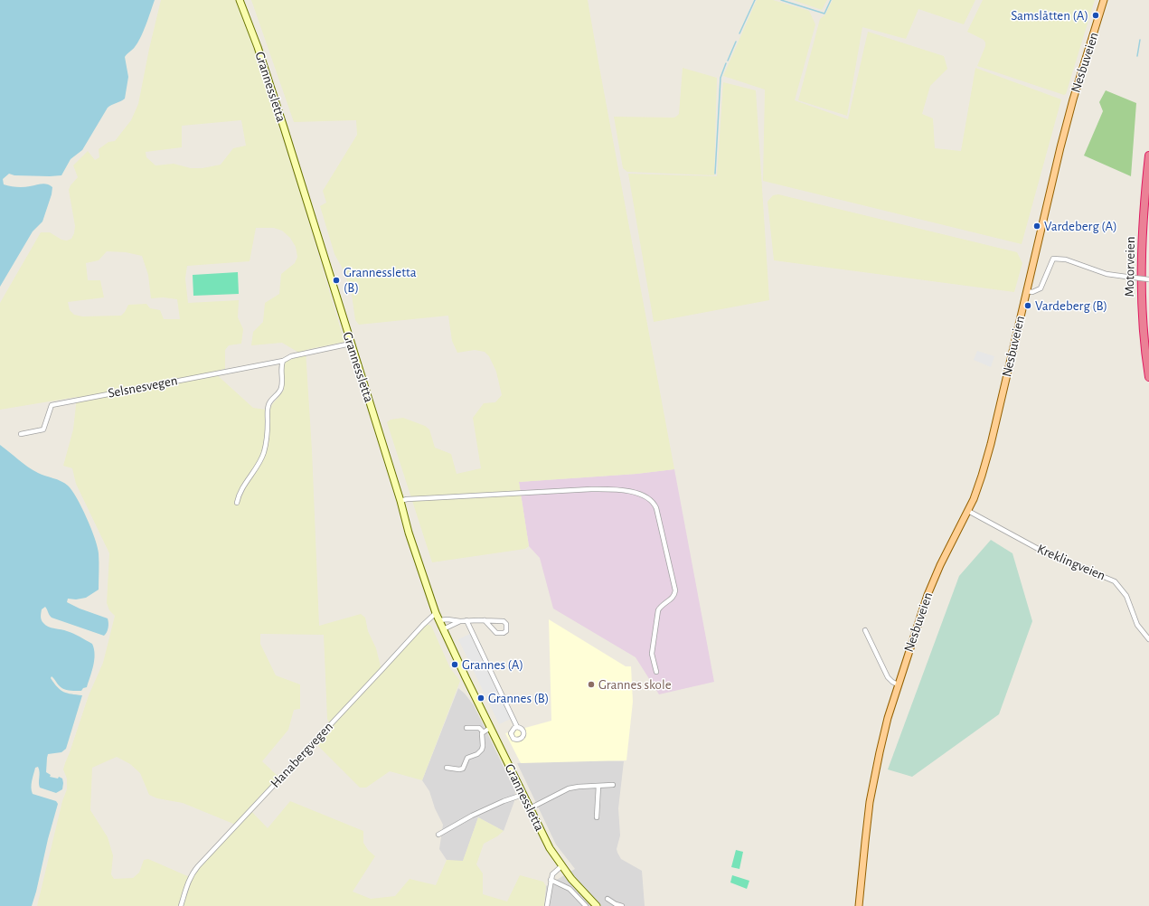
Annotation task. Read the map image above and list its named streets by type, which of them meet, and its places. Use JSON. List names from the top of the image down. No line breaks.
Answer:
{"streets":{"highway":["Motorveien"],"main road":["Nesbuveien","Grannessletta"],"street":["Selsnesvegen","Kreklingveien","Hanabergvegen"]},"crossings":[["Nesbuveien","Kreklingveien"],["Grannessletta","Selsnesvegen"],["Grannessletta","Hanabergvegen"]],"places":["Samslåtten (A)","Vardeberg (A)","Grannessletta (B)","Vardeberg (B)","Grannes (A)","Grannes skole","Grannes (B)"]}
